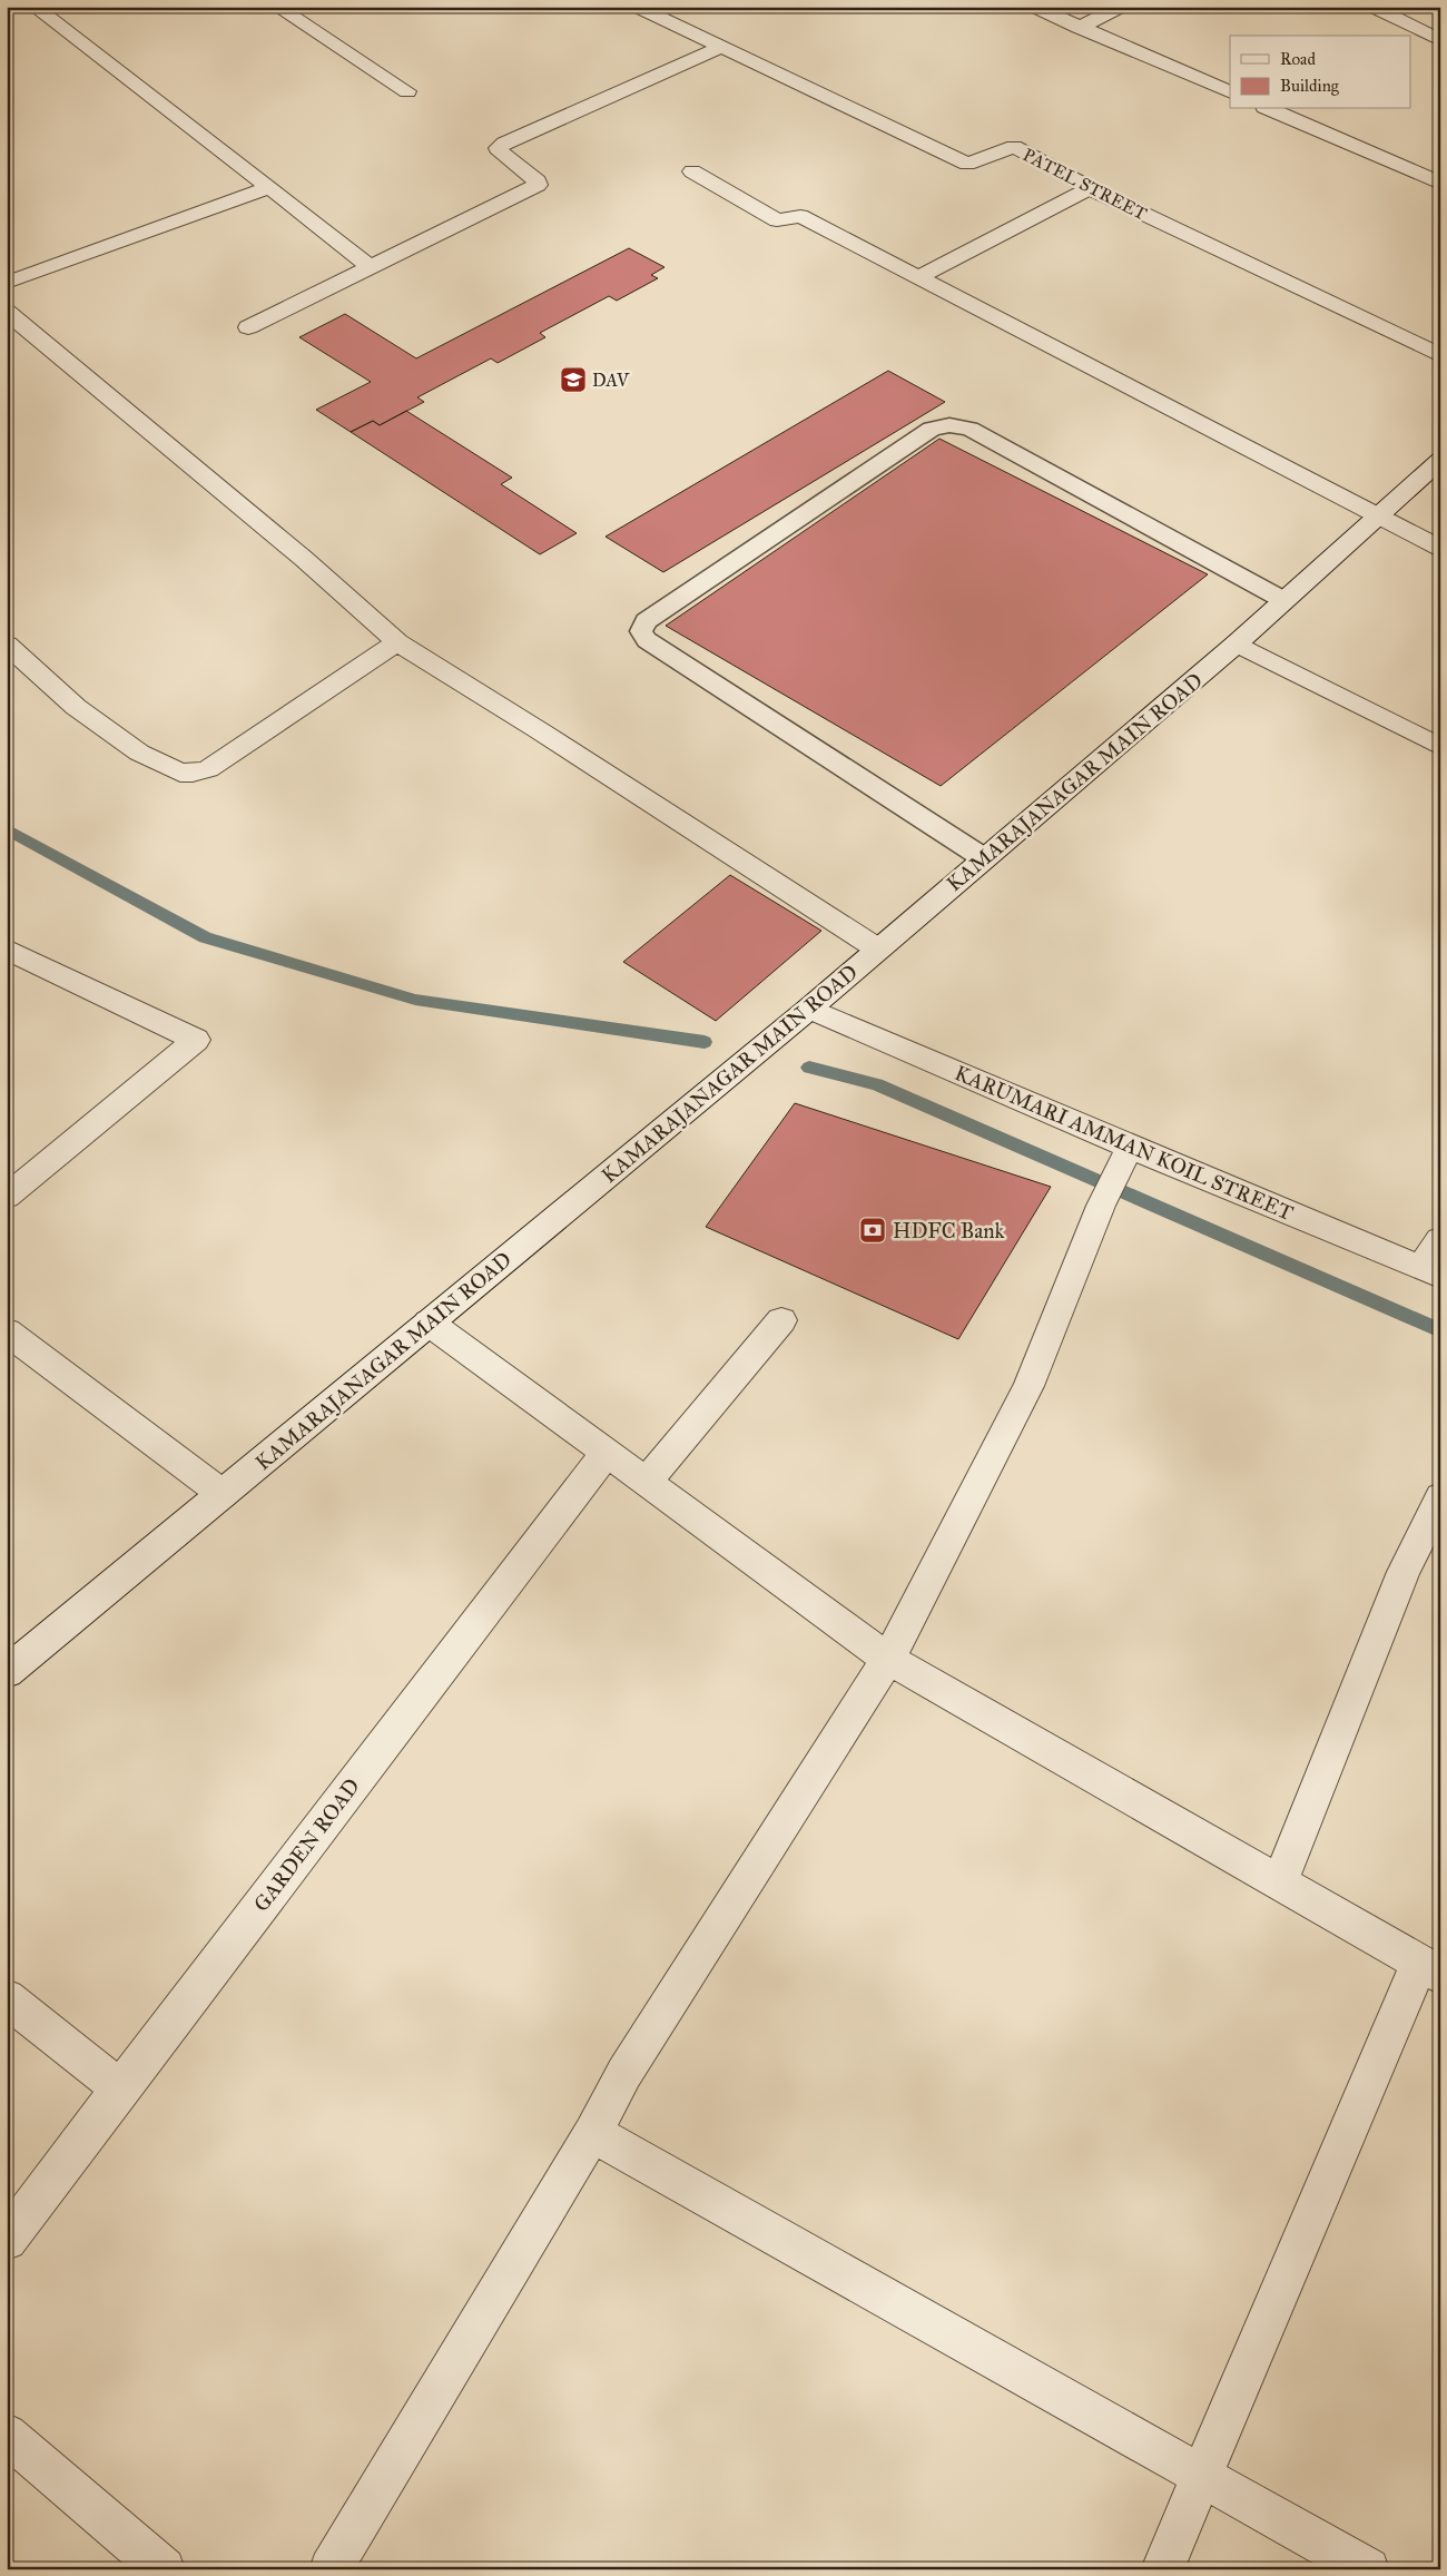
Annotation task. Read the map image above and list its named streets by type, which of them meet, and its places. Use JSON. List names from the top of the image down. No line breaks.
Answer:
{"streets":{"street":["PATEL STREET","KAMARAJANAGAR MAIN ROAD","KARUMARI AMMAN KOIL STREET","GARDEN ROAD"]},"crossings":[["KAMARAJANAGAR MAIN ROAD","KARUMARI AMMAN KOIL STREET"]],"places":{"school or university":["DAV"],"bank":["HDFC Bank"]},"legend":["Road","Building"]}
